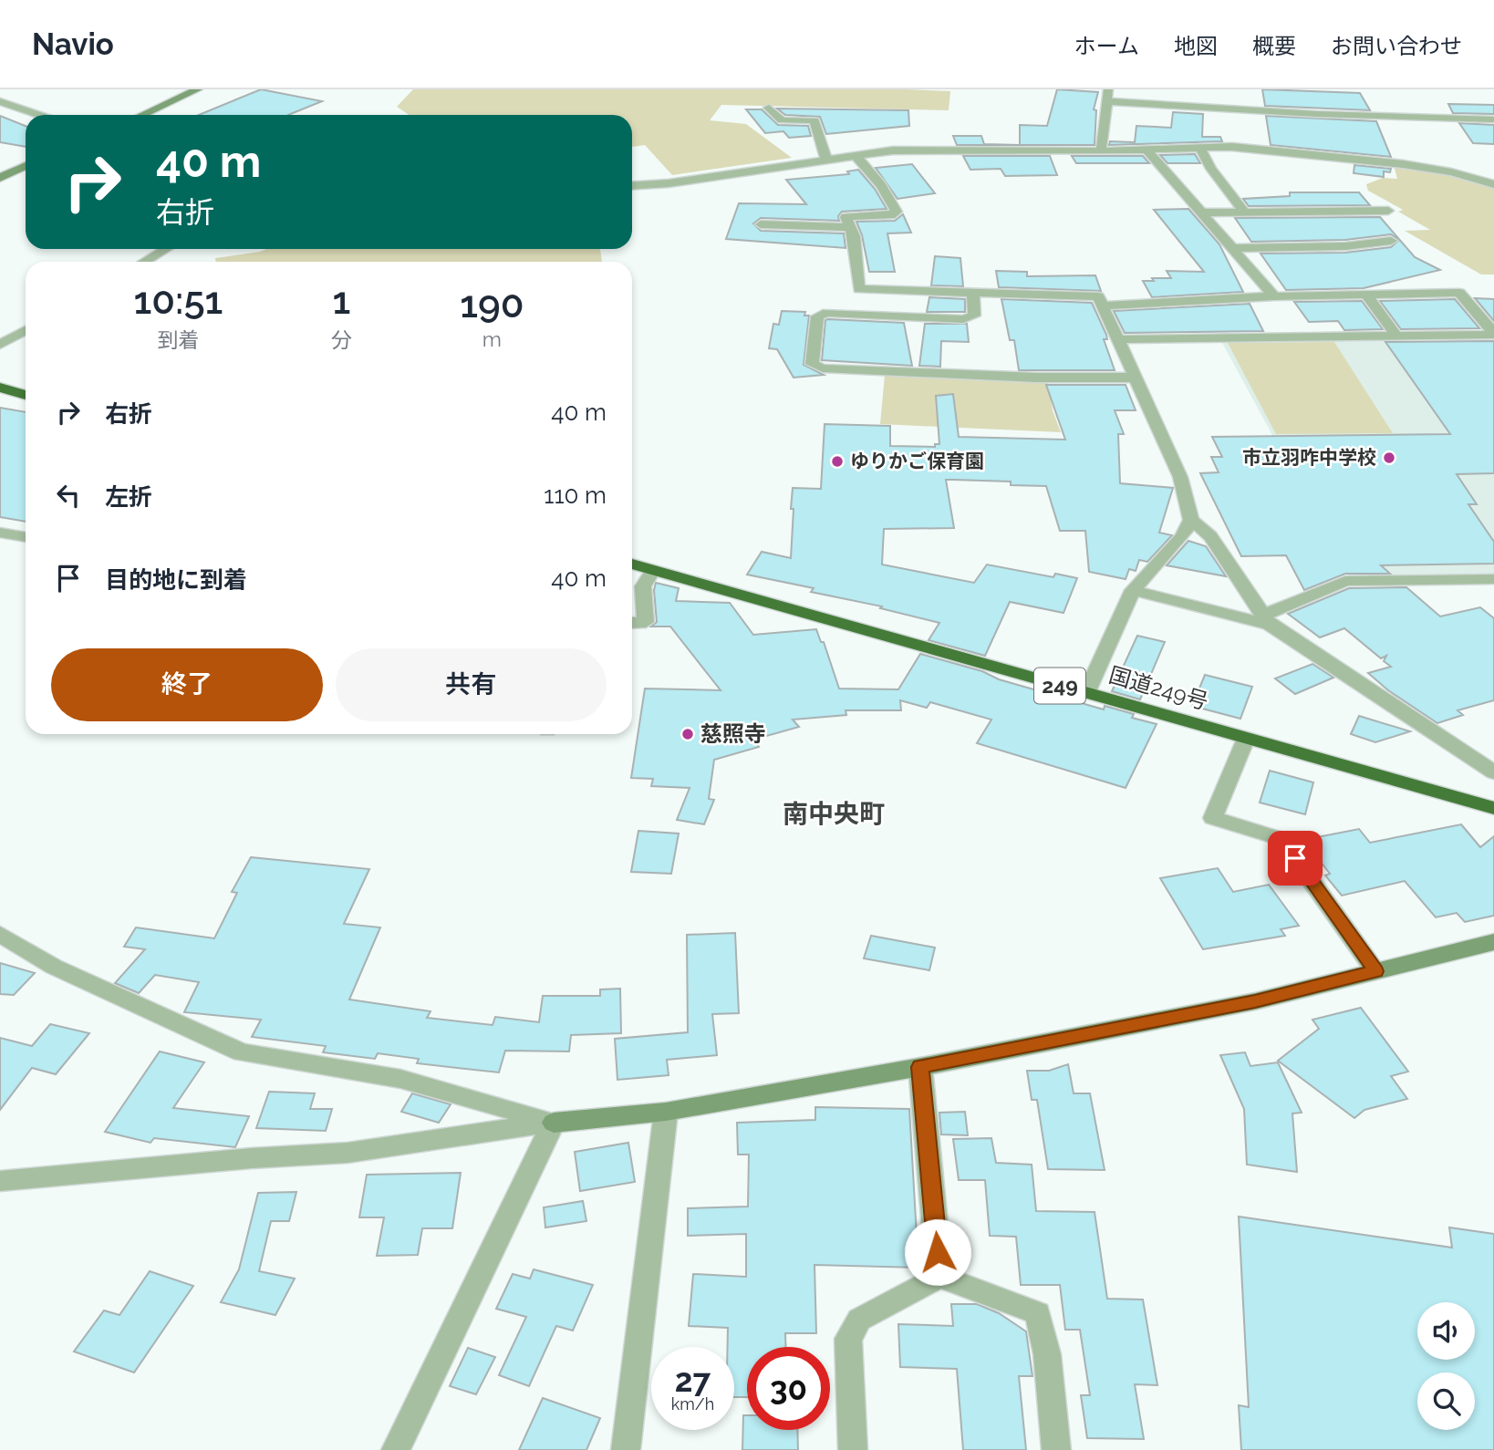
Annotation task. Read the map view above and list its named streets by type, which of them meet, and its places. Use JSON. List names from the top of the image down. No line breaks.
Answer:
{"streets":{"highway":["249","国道249号"]},"districts":["南中央町"],"places":["市立羽咋中学校","ゆりかご保育園","慈照寺"],"page":{"header":"Navio","nav":["ホーム","地図","概要","お問い合わせ"],"turn":["40 m","右折"],"eta":["10:51","到着","1","分","190","m"],"list":[{"name":"右折","value":"40 m"},{"name":"左折","value":"110 m"},{"name":"目的地に到着","value":"40 m"}],"buttons":["終了","共有"],"speed":"27 km/h","limit":"30"}}
